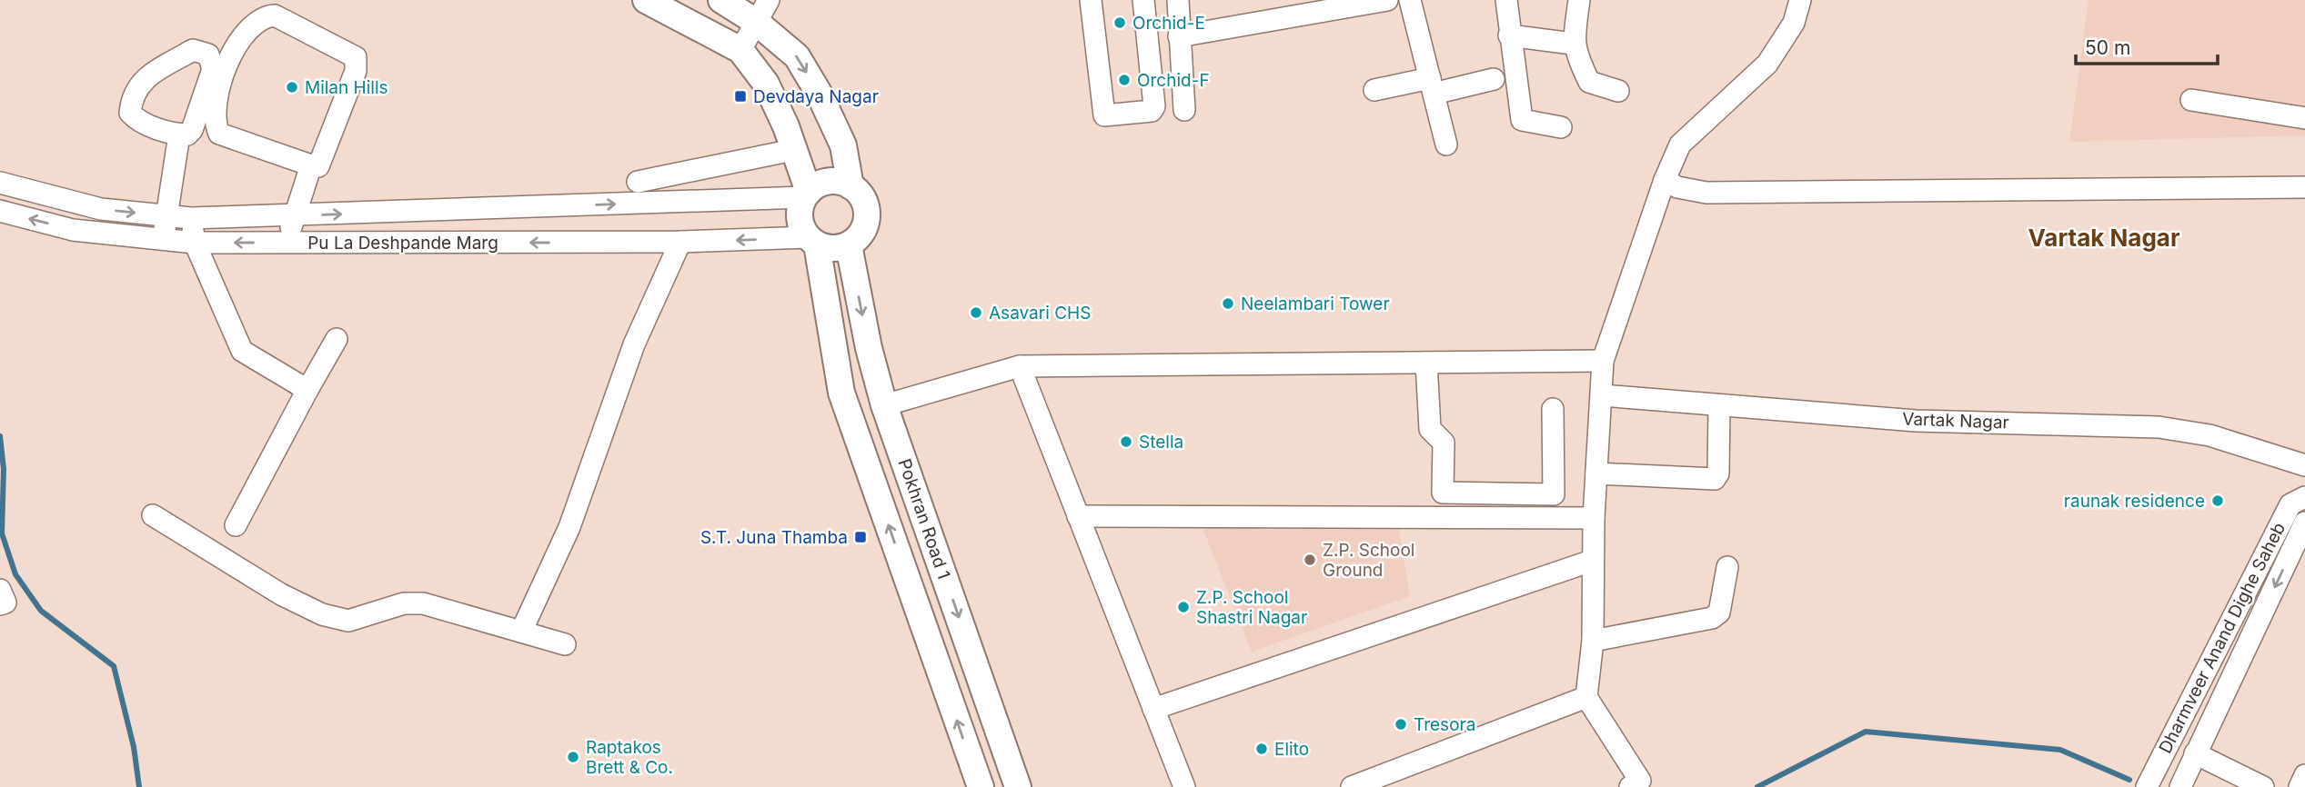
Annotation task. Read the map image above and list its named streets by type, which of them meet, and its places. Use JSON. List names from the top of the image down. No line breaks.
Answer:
{"streets":{"main road":["Pokhran Road 1"],"street":["Pu La Deshpande Marg","Vartak Nagar","Dharmveer Anand Dighe Saheb"]},"crossings":[["Pu La Deshpande Marg","Pokhran Road 1"]],"districts":["Vartak Nagar"],"places":{"other":["Orchid-E","Orchid-F","Milan Hills","Neelambari Tower","Asavari CHS","Stella","raunak residence","Z.P. School Ground","Z.P. School Shastri Nagar","Tresora","Elito","Raptakos Brett & Co."],"transit":["Devdaya Nagar","S.T. Juna Thamba"]},"scale_bar":"50 m"}
